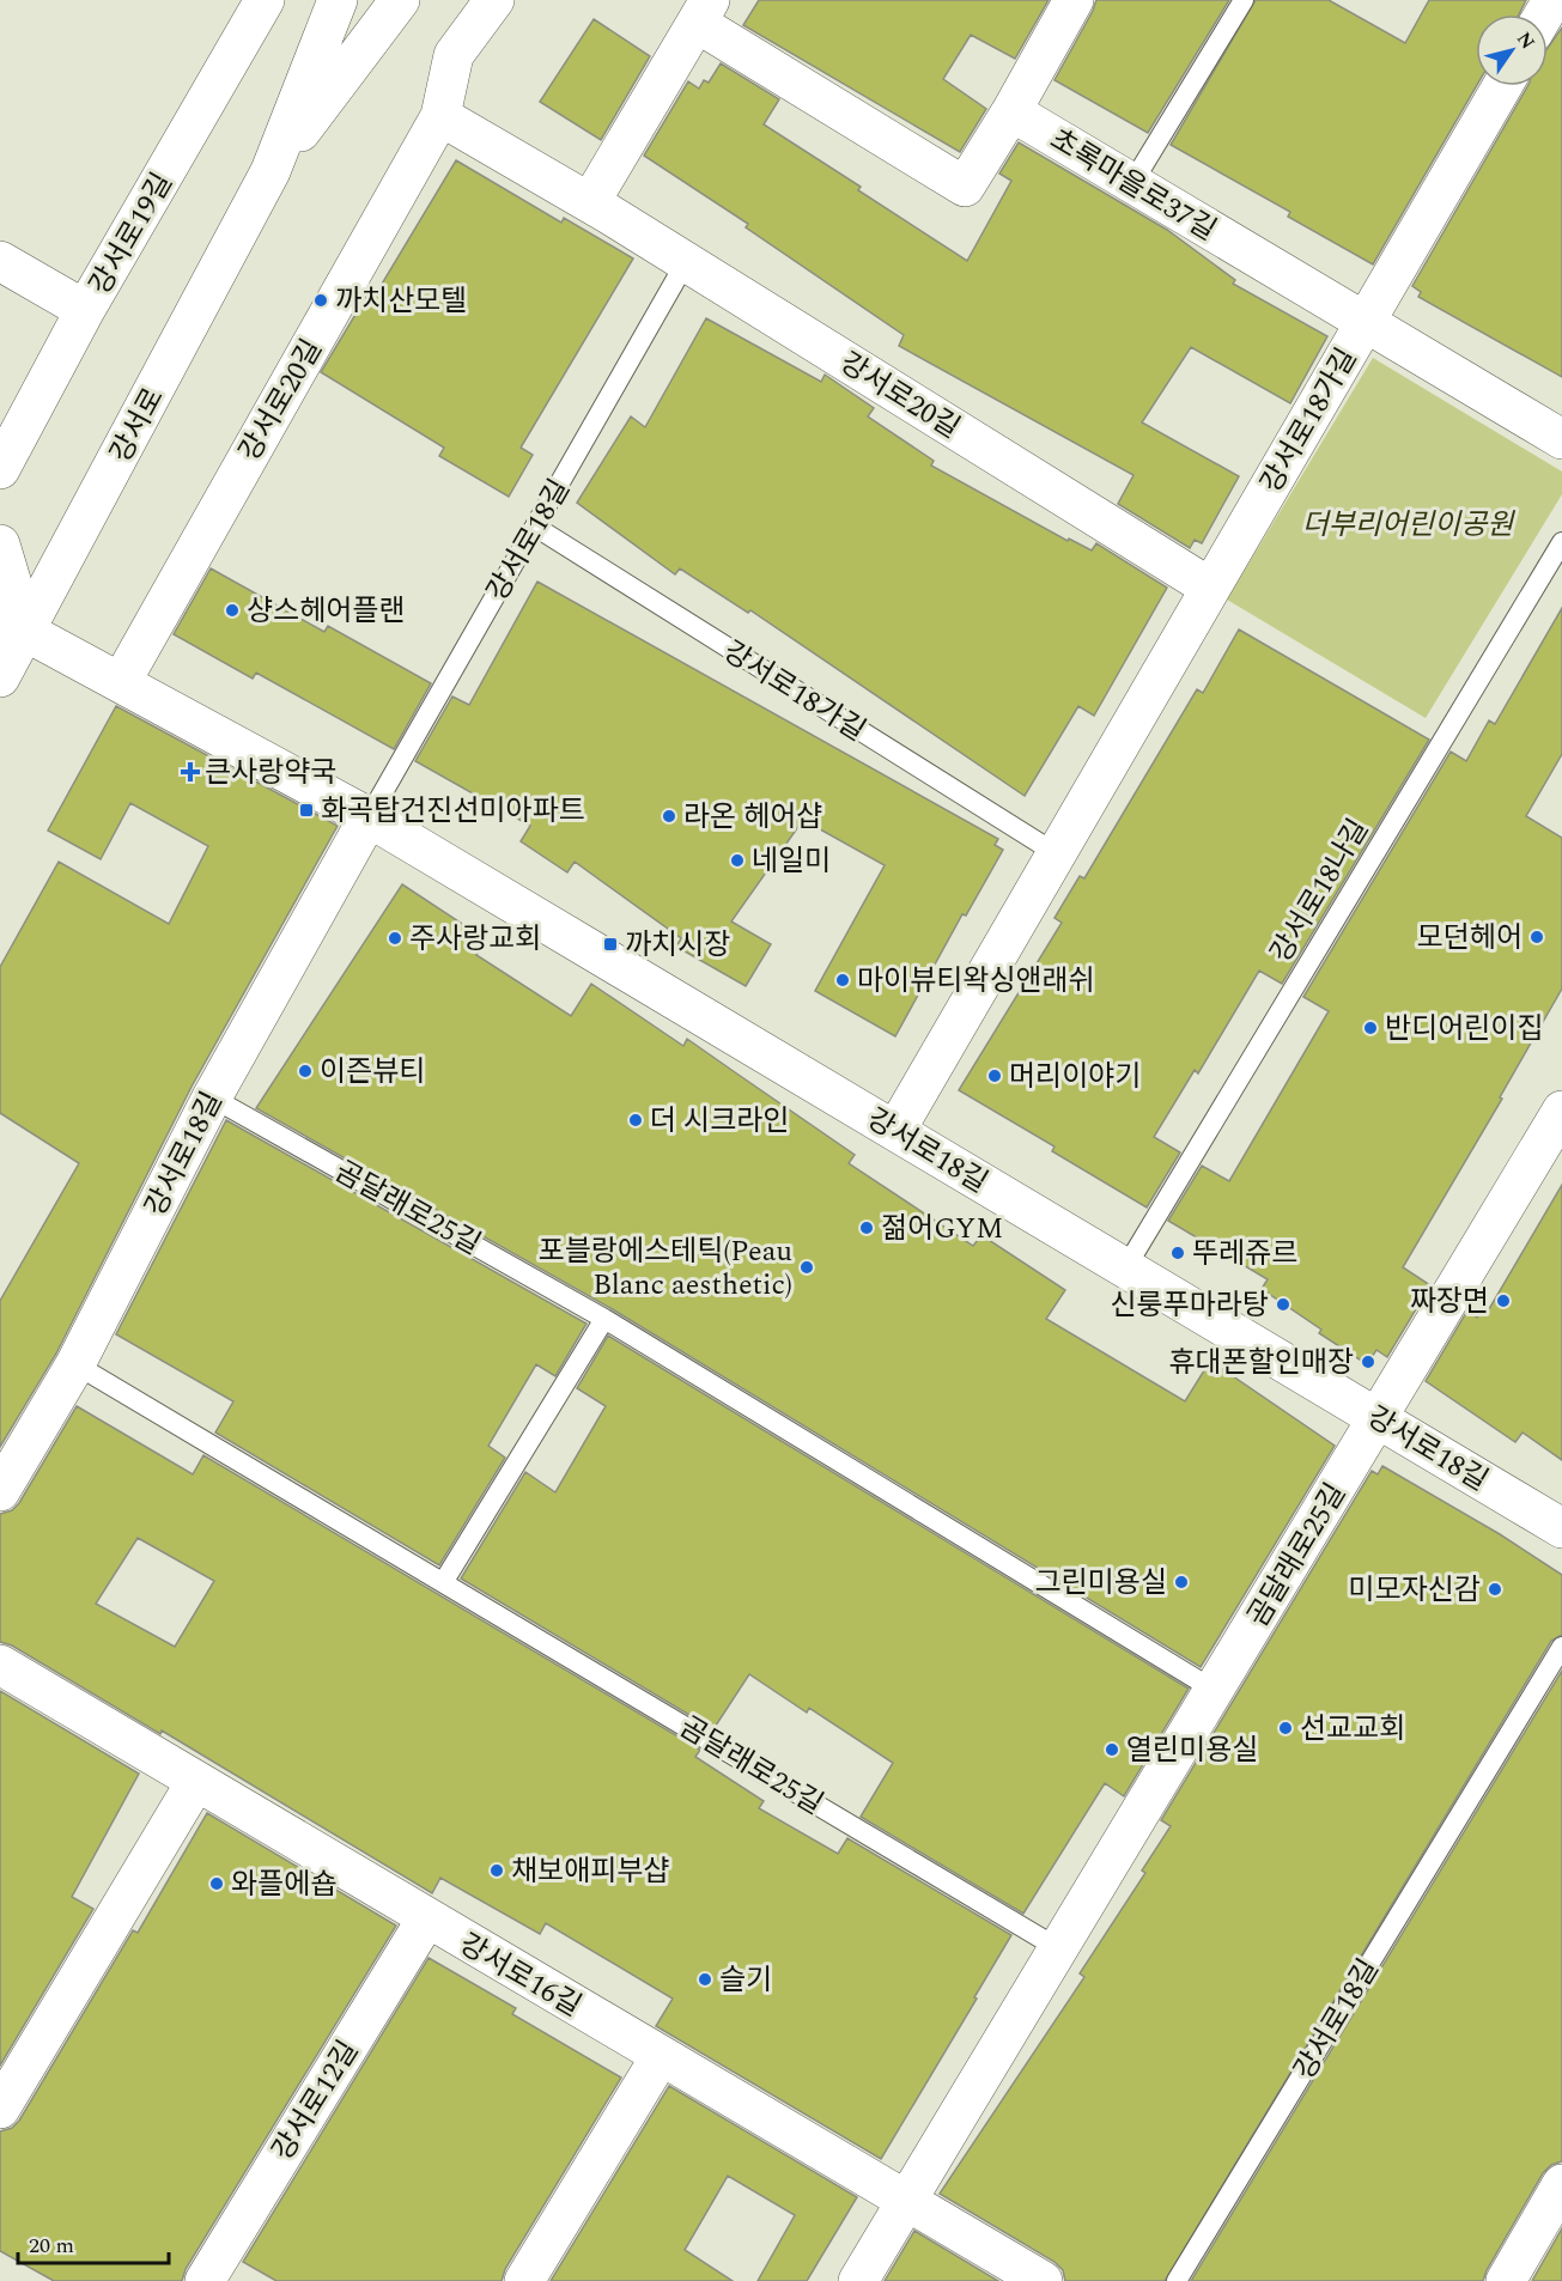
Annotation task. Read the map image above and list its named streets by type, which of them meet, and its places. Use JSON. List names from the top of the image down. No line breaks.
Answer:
{"streets":{"street":["초록마을로37길","강서로19길","강서로20길","강서로18가길","강서로","강서로18길","곰달래로25길","강서로16길","강서로12길"],"lane":["강서로18나길"]},"crossings":[["초록마을로37길","강서로18가길"],["강서로20길","강서로18가길"],["강서로20길","강서로18길"],["강서로18가길","강서로18길"],["강서로","강서로18길"],["강서로18길","강서로18나길"],["강서로18길","곰달래로25길"],["곰달래로25길","강서로16길"],["강서로16길","강서로12길"]],"parks":["더부리어린이공원"],"places":{"other":["까치산모텔","샹스헤어플랜","라온 헤어샵","네일미","모던헤어","주사랑교회","마이뷰티왁싱앤래쉬","반디어린이집","이즌뷰티","머리이야기","더 시크라인","젊어GYM","뚜레쥬르","포블랑에스테틱(Peau Blanc aesthetic)","짜장면","신룽푸마라탕","휴대폰할인매장","그린미용실","미모자신감","선교교회","열린미용실","채보애피부샵","와플에숍","슬기"],"health":["큰사랑약국"],"transit":["화곡탑건진선미아파트","까치시장"]},"scale_bar":"20 m","north":"top right"}
